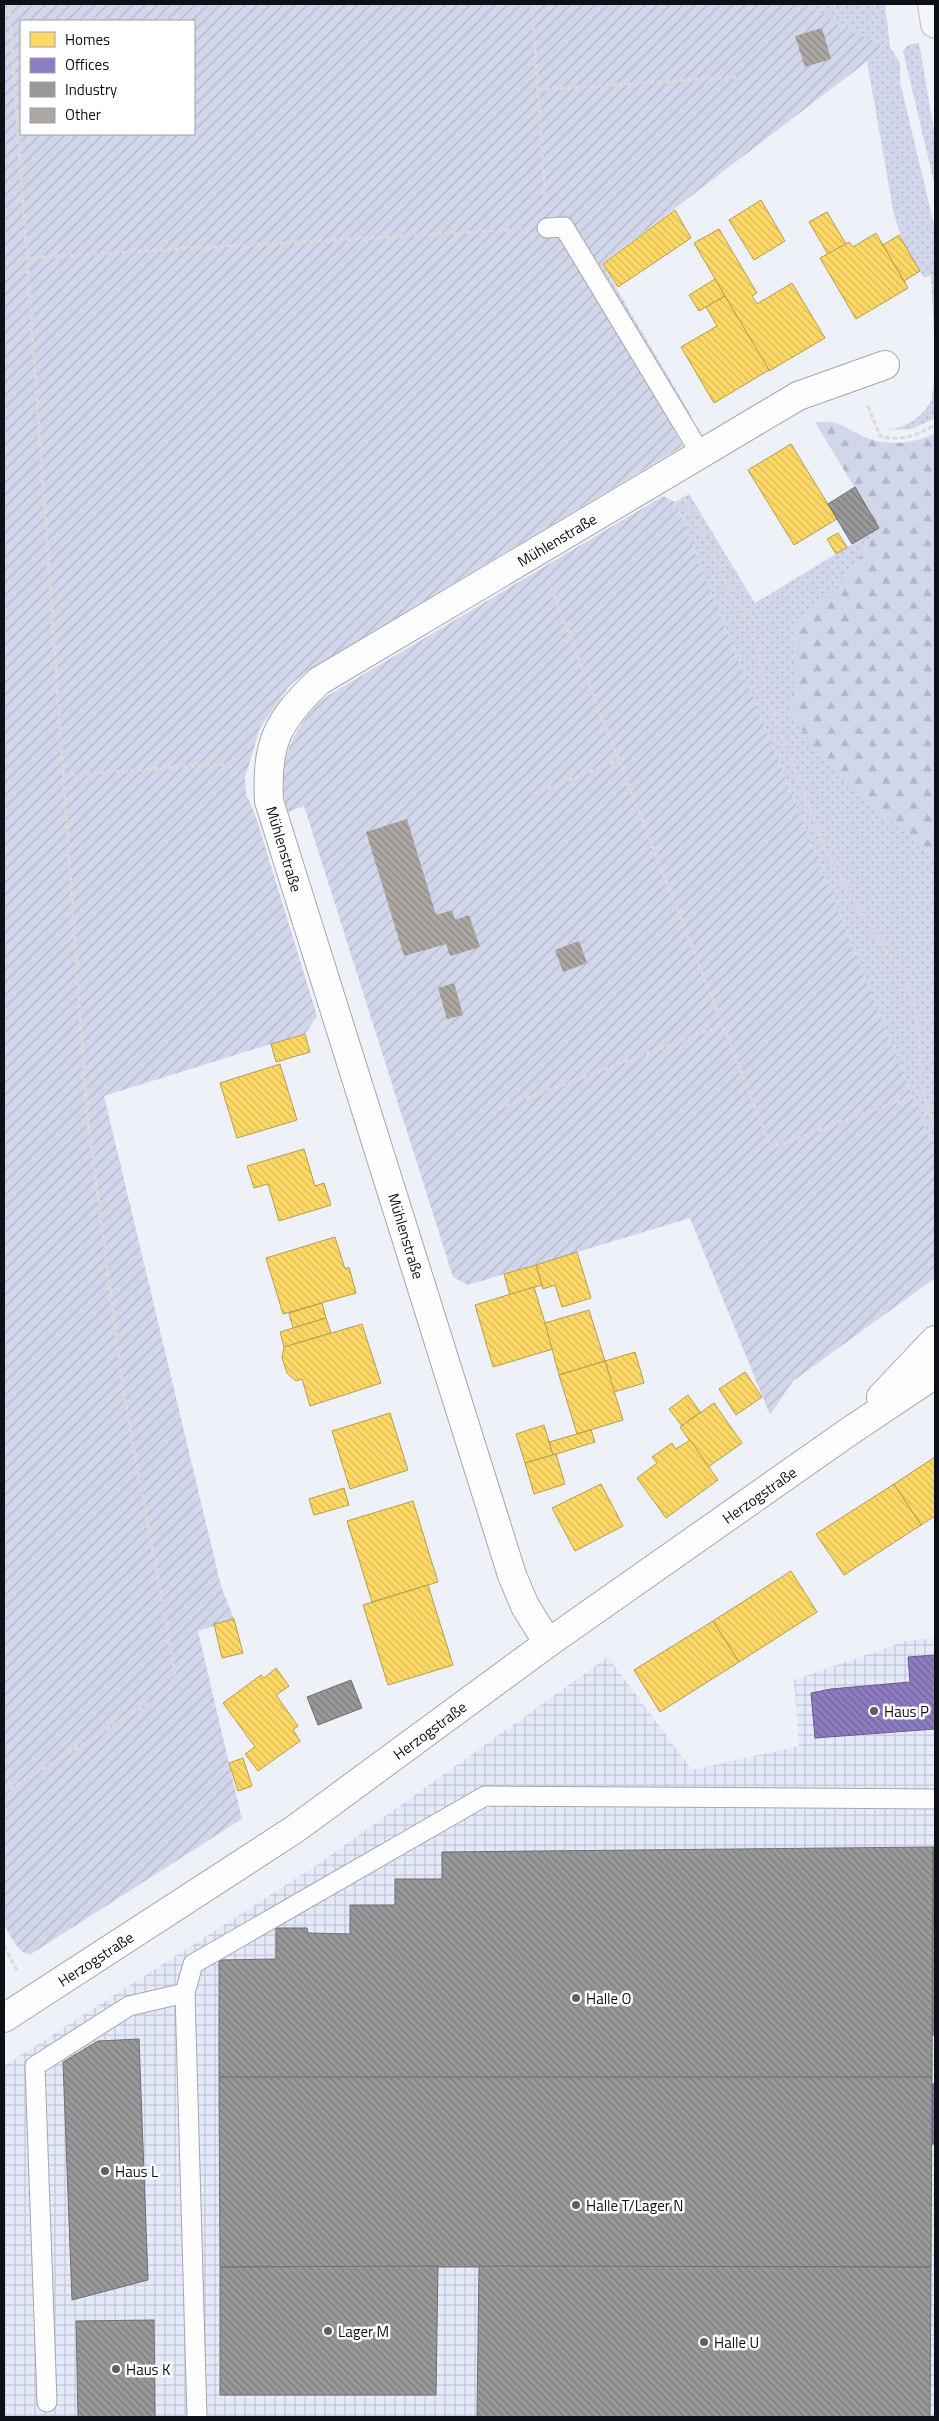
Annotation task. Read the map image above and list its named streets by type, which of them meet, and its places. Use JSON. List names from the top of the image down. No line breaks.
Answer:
{"streets":{"street":["Mühlenstraße","Herzogstraße"]},"crossings":[["Mühlenstraße","Herzogstraße"]],"places":["Haus P","Halle O","Haus L","Halle T/Lager N","Lager M","Halle U","Haus K"],"legend":["Homes","Offices","Industry","Other"]}
